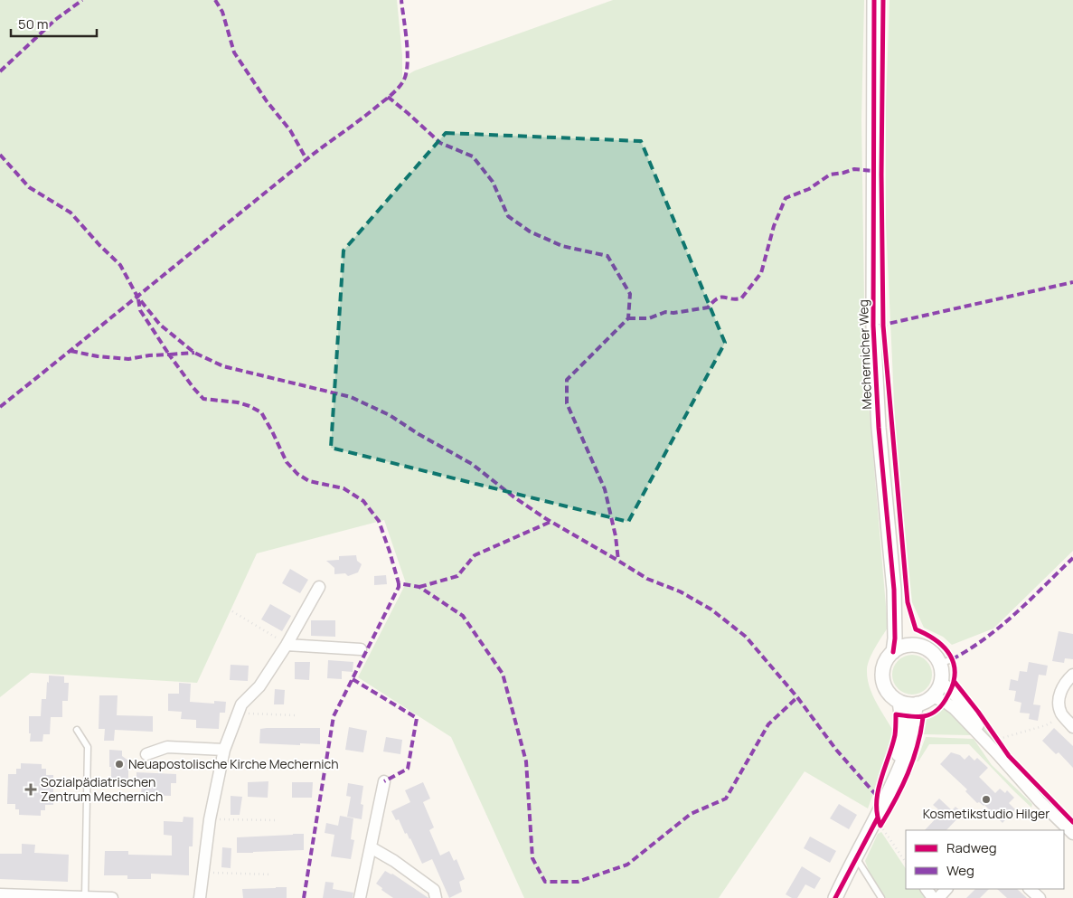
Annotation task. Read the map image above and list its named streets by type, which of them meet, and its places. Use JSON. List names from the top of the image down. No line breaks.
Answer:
{"streets":{"street":["Mechernicher Weg"]},"places":{"other":["Neuapostolische Kirche Mechernich","Kosmetikstudio Hilger"],"health":["Sozialpädiatrischen Zentrum Mechernich"]},"legend":["Radweg","Weg"],"scale_bar":"50 m"}
